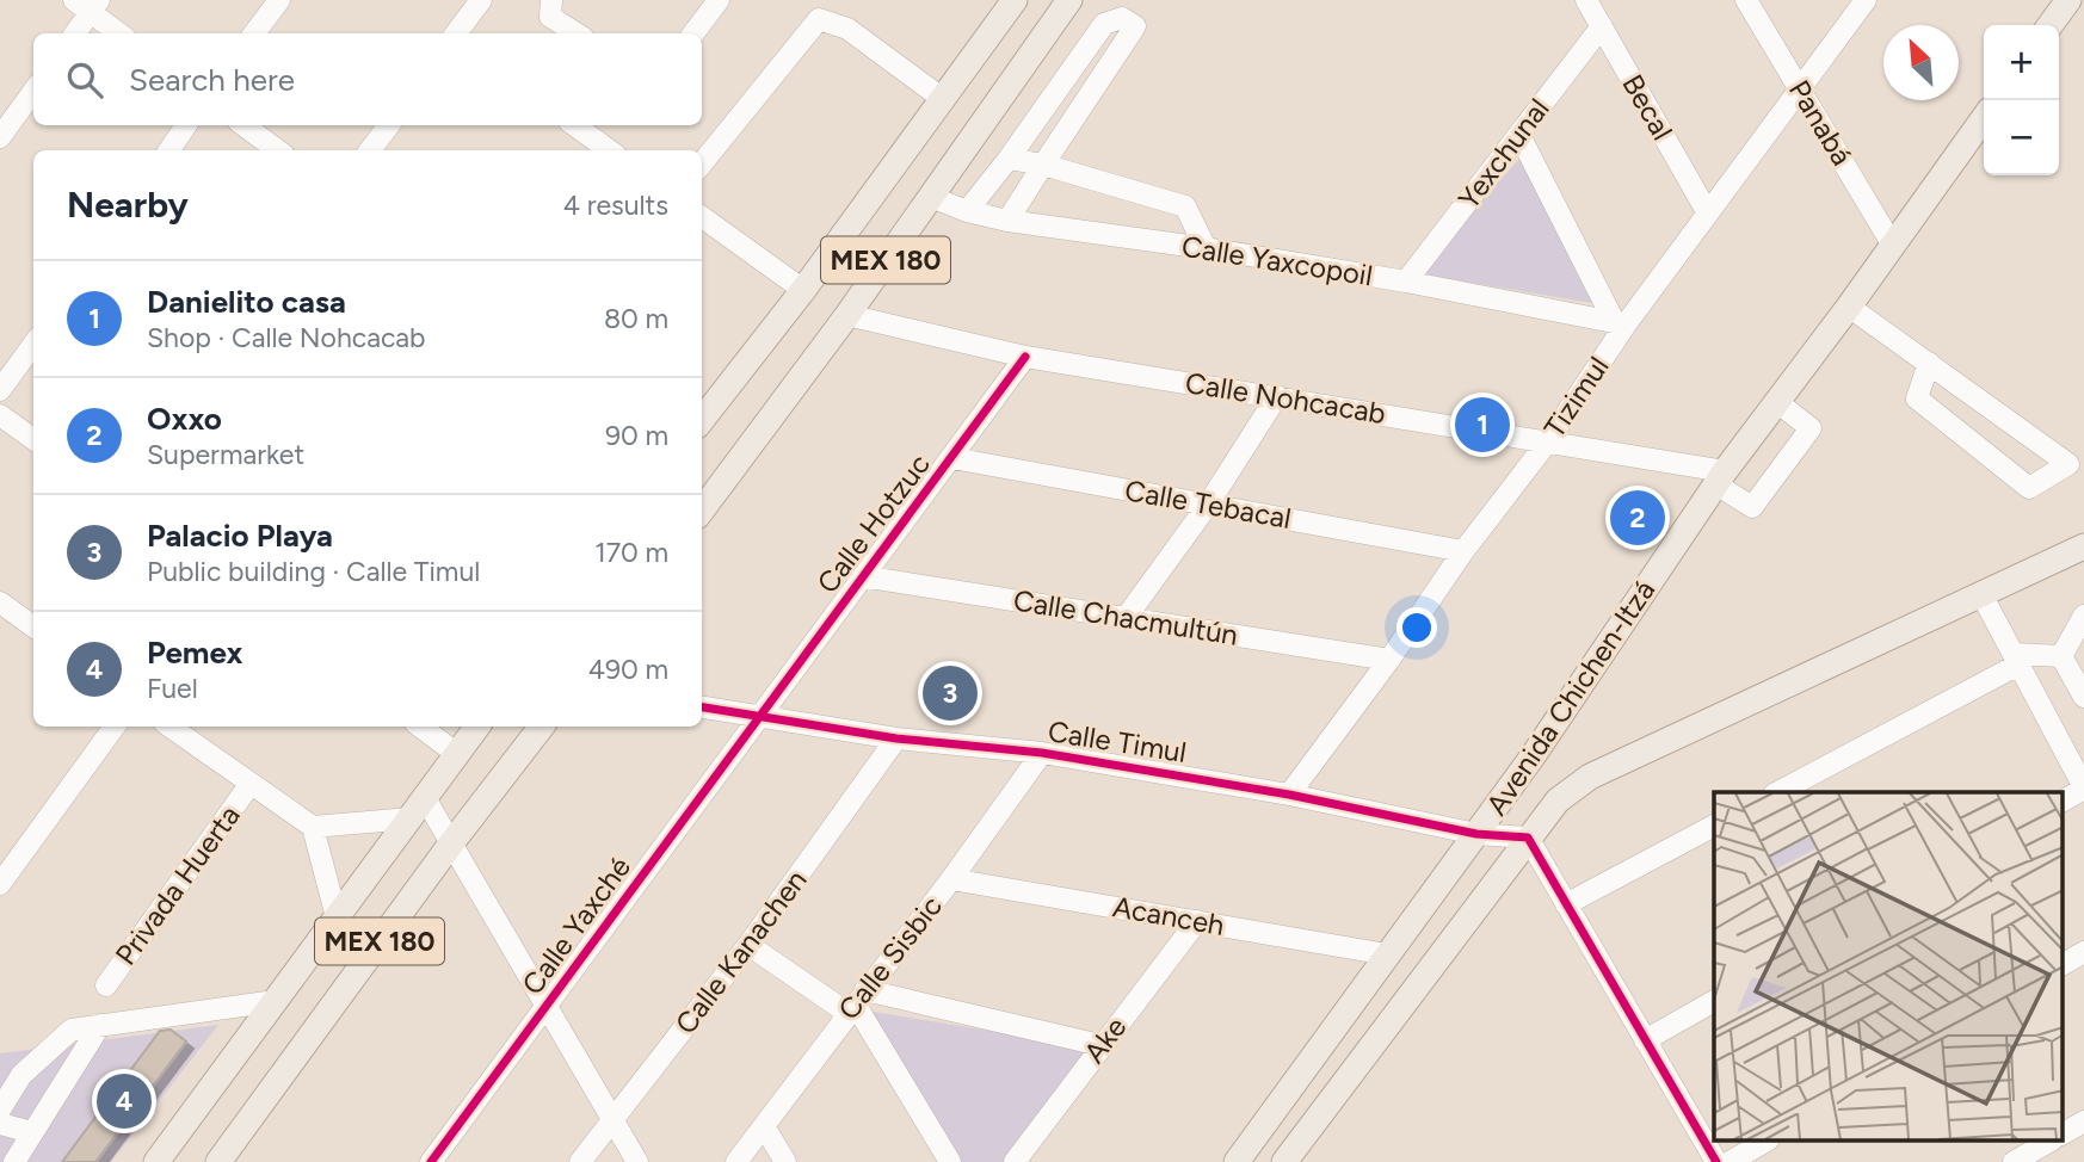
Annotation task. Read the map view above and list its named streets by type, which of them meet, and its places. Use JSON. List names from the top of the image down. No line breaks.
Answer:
{"streets":{"main road":["MEX 180","Avenida Chichen-Itzá"],"street":["Becal","Panabá","Yexchunal","Calle Yaxcopoil","Tizimul","Calle Nohcacab","Calle Tebacal","Calle Hotzuc","Calle Chacmultún","Calle Timul","Privada Huerta","Acanceh","Calle Yaxché","Calle Kanachen","Calle Sisbic","Ake"]},"crossings":[["Becal","Yexchunal"],["Becal","Tizimul"],["Panabá","Tizimul"],["Panabá","Avenida Chichen-Itzá"],["Yexchunal","Calle Yaxcopoil"],["MEX 180","Calle Yaxcopoil"],["MEX 180","Calle Nohcacab"],["Calle Yaxcopoil","Tizimul"],["Tizimul","Calle Nohcacab"],["Tizimul","Calle Tebacal"],["Tizimul","Calle Chacmultún"],["Tizimul","Calle Timul"],["Calle Nohcacab","Calle Hotzuc"],["Calle Nohcacab","Avenida Chichen-Itzá"],["Calle Tebacal","Calle Hotzuc"],["Calle Hotzuc","Calle Chacmultún"],["Calle Hotzuc","Calle Timul"],["Calle Hotzuc","Calle Yaxché"],["Avenida Chichen-Itzá","Calle Timul"],["Avenida Chichen-Itzá","Acanceh"],["Calle Timul","Calle Yaxché"],["Calle Timul","Calle Kanachen"],["Calle Timul","Calle Sisbic"],["Acanceh","Calle Sisbic"],["Acanceh","Ake"]],"north":"top left","page":{"map_buttons":["+","−"],"search":"Search here","heading":["Nearby","4 results"],"list":[{"mark":"1","name":"Danielito casa","note":"Shop · Calle Nohcacab","value":"80 m"},{"mark":"2","name":"Oxxo","note":"Supermarket","value":"90 m"},{"mark":"3","name":"Palacio Playa","note":"Public building · Calle Timul","value":"170 m"},{"mark":"4","name":"Pemex","note":"Fuel","value":"490 m"}],"pins":["1","2","3","4"]}}
